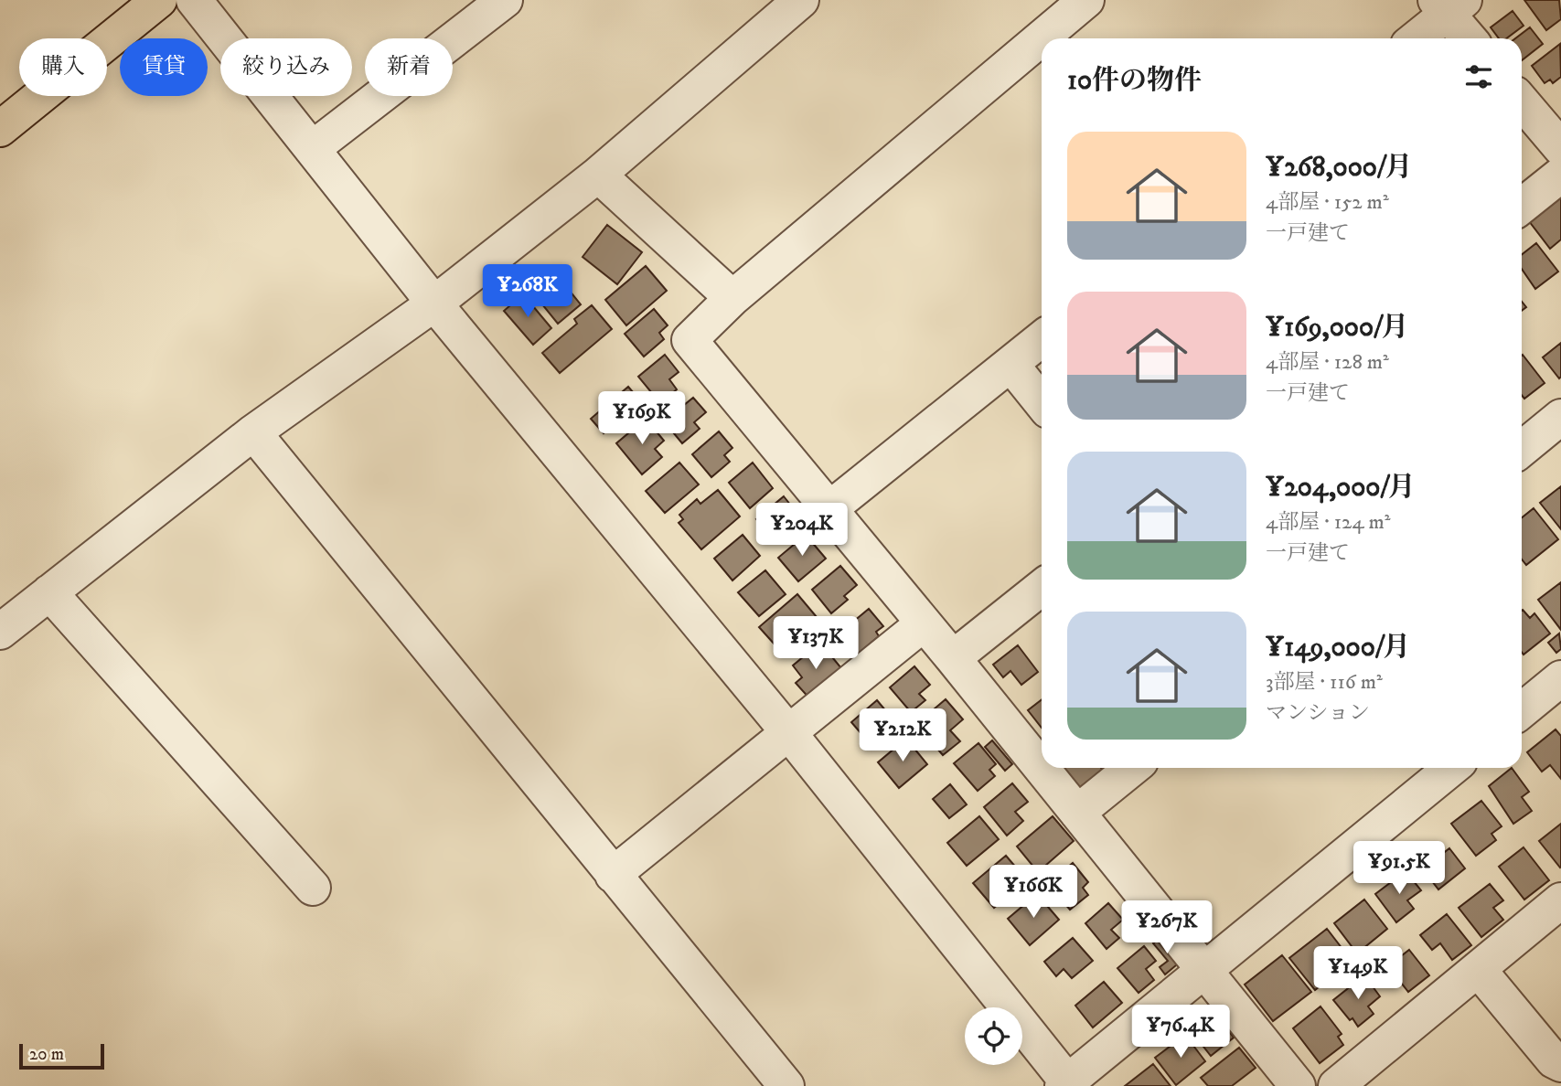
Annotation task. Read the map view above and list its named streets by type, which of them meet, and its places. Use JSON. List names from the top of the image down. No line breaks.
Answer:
{"scale_bar":"20 m","page":{"chip":["購入","賃貸","絞り込み","新着"],"heading":"10件の物件","list":[{"name":"¥268,000/月","note":"4部屋 · 152 m² · 一戸建て"},{"name":"¥169,000/月","note":"4部屋 · 128 m² · 一戸建て"},{"name":"¥204,000/月","note":"4部屋 · 124 m² · 一戸建て"},{"name":"¥149,000/月","note":"3部屋 · 116 m² · マンション"}],"price":["¥268K","¥169K","¥204K","¥137K","¥212K","¥91.5K","¥166K","¥267K","¥149K","¥76.4K"],"scale":"20 m"}}
